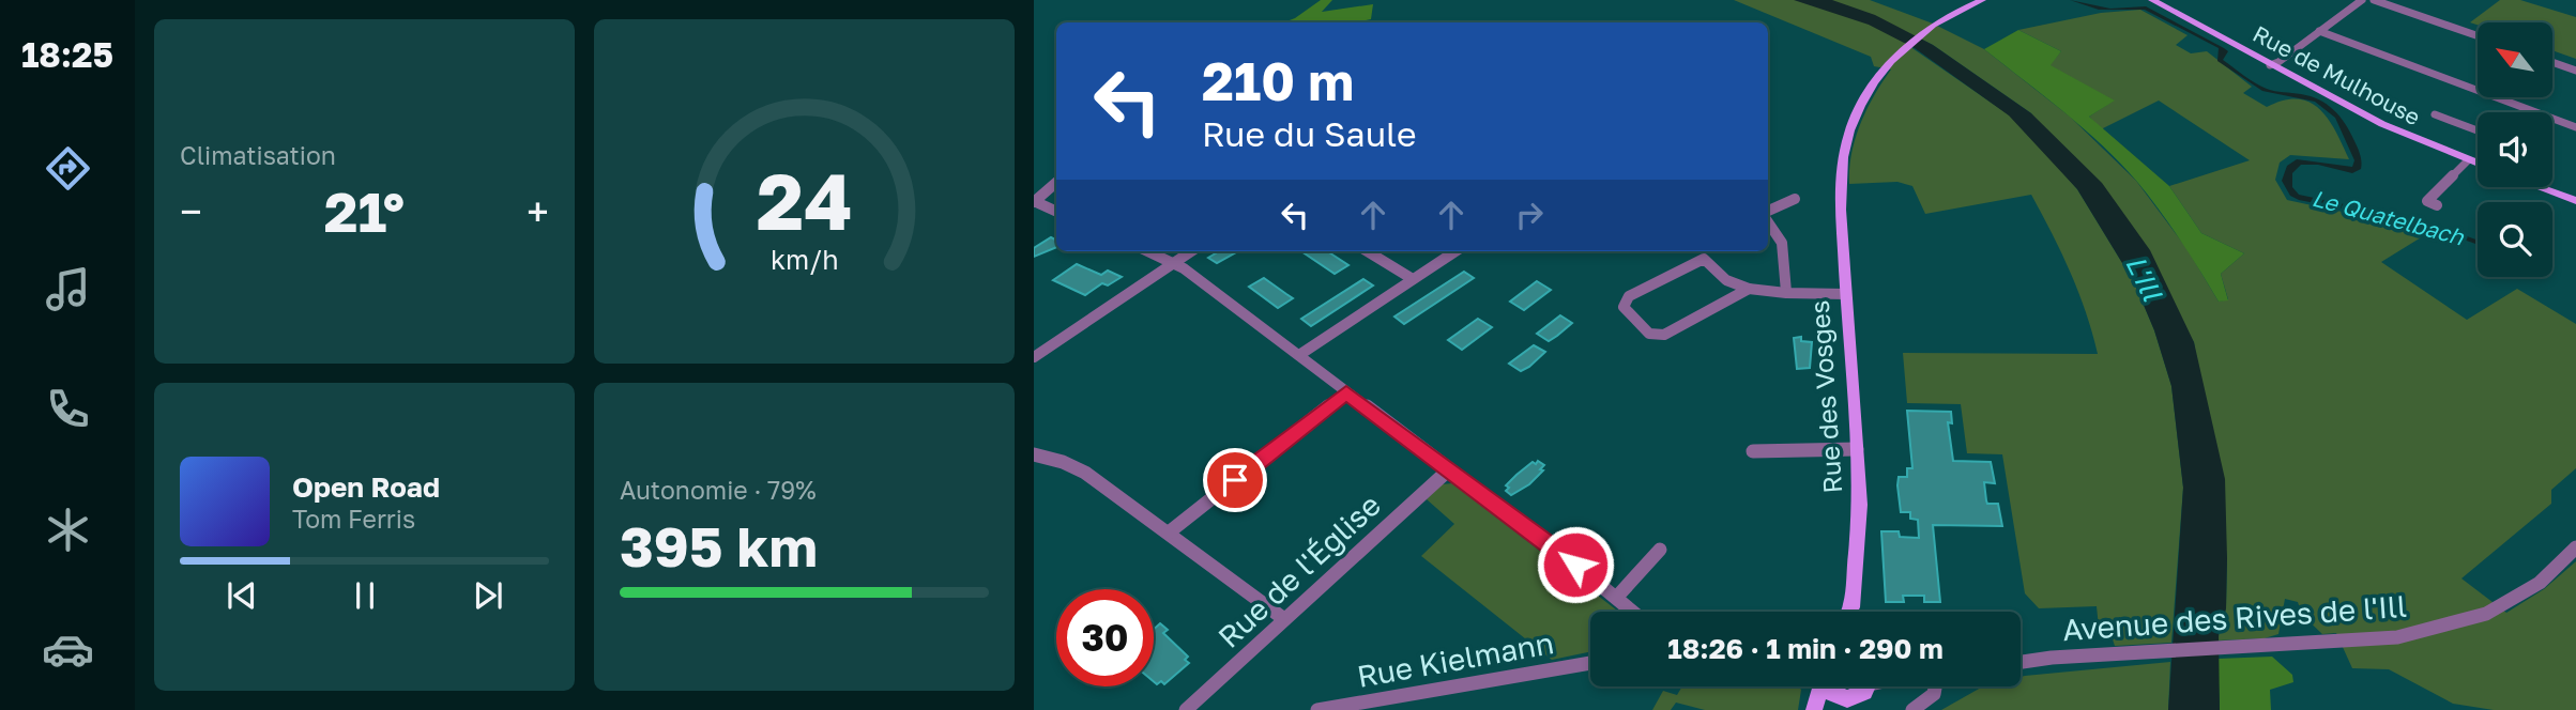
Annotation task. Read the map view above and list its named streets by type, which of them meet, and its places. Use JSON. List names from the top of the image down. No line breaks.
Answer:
{"streets":{"main road":["Rue de Mulhouse","Rue des Vosges"],"street":["Rue de l'Église","Avenue des Rives de l'Ill","Rue Kielmann"]},"water":["Le Quatelbach","L'Ill"],"north":"top left","page":{"tabs":"18:25","tile":["Climatisation",["Autonomie · 79%","395 km"]],"turn":["210 m","Rue du Saule"],"heat":["−","21°","+"],"song":["Open Road","Tom Ferris"],"limit":"30","trip":"18:26 · 1 min · 290 m","gauge":["24","km/h"]}}
